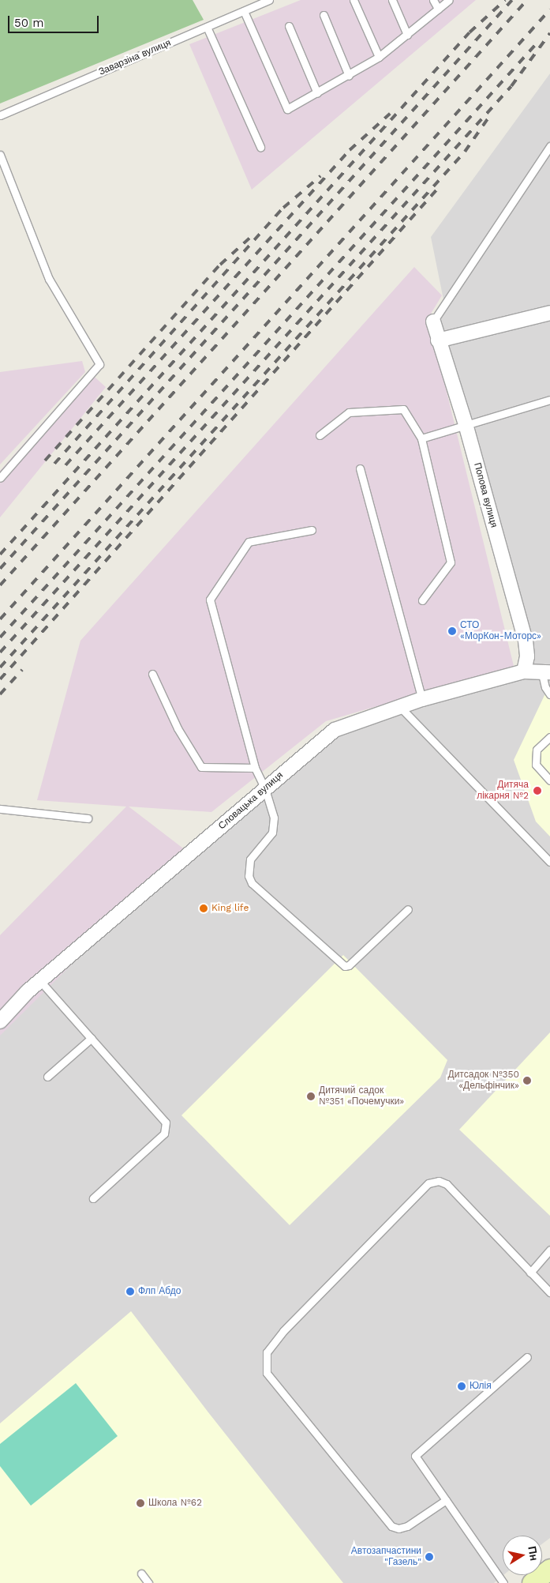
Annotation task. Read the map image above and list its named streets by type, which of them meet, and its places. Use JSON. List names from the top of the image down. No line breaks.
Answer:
{"streets":{"street":["Попова вулиця","Словацька вулиця"],"lane":["Заварзіна вулиця"]},"crossings":[["Попова вулиця","Словацька вулиця"]],"places":["СТО «МорКон-Моторс»","Дитяча лікарня №2","King life","Дитсадок №350 «Дельфінчик»","Дитячий садок №351 «Почемучки»","Флп Абдо","Юлія","Школа №62","Автозапчастини \"Газель\""],"scale_bar":"50 m","north":"right"}
